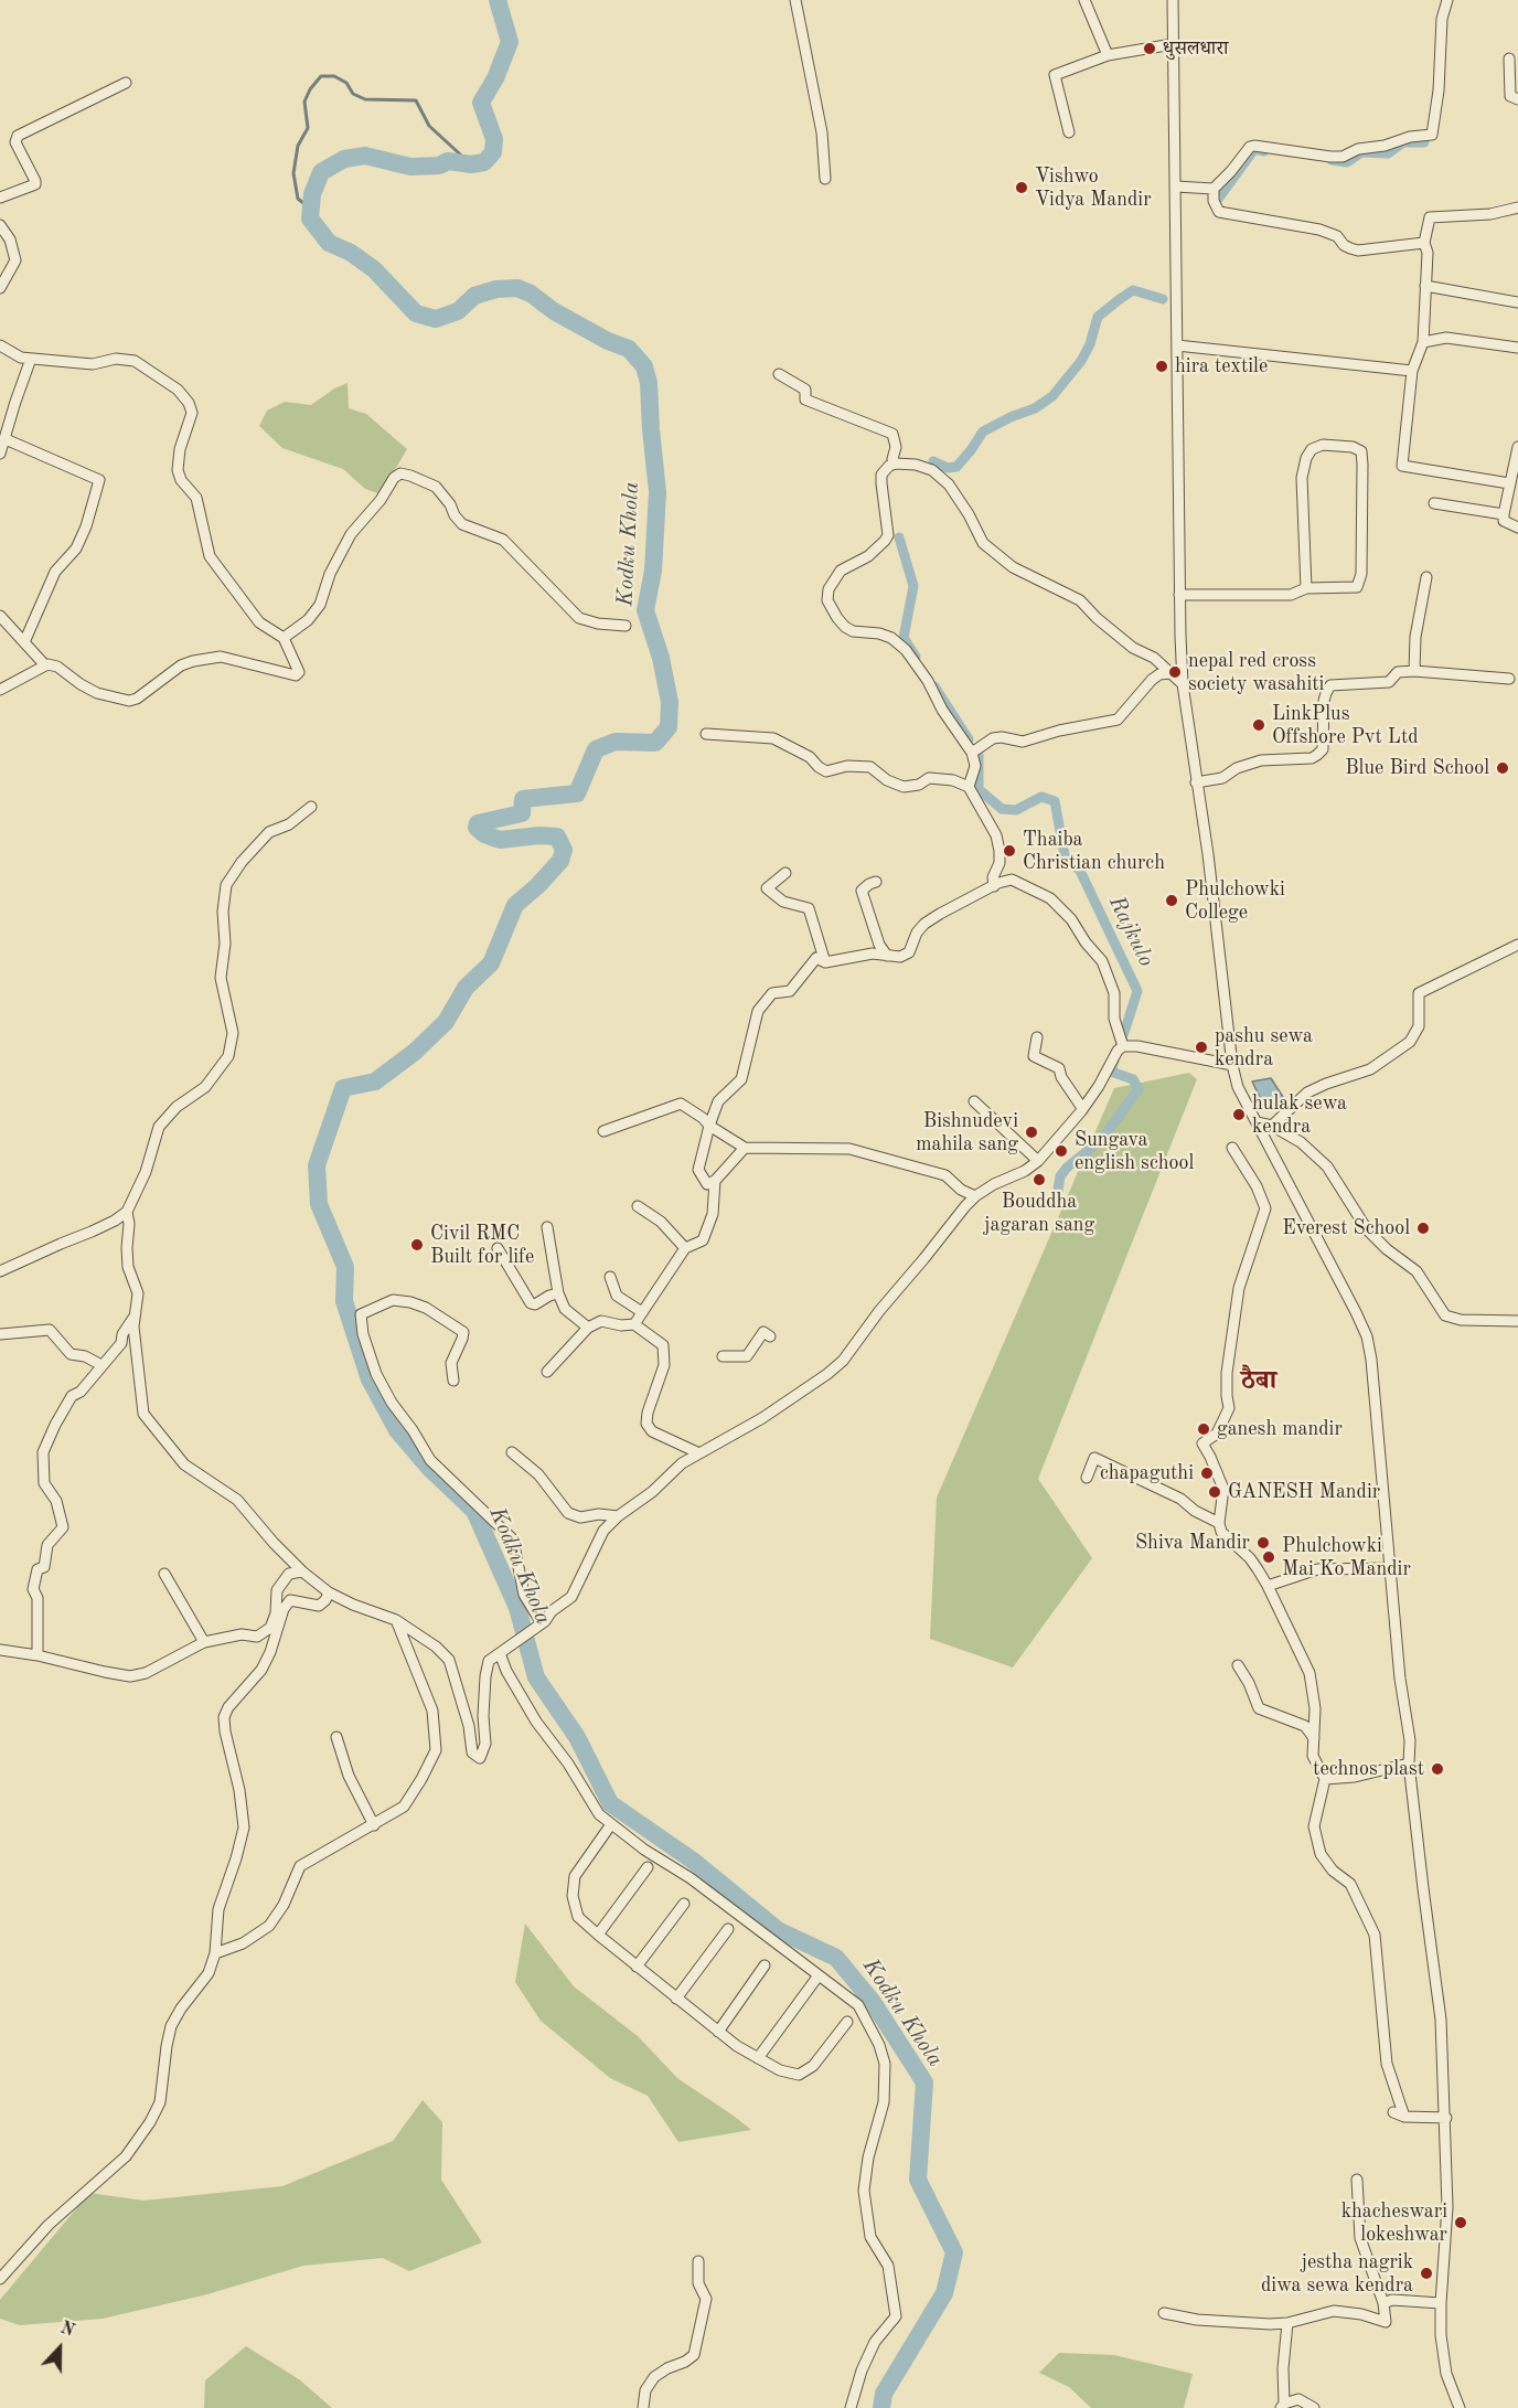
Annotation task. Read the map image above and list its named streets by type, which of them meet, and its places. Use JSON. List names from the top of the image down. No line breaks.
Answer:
{"districts":["ठैबा"],"water":["Kodku Khola","Rajkulo"],"places":["धुसलधारा","Vishwo Vidya Mandir","hira textile","nepal red cross society wasahiti","LinkPlus Offshore Pvt Ltd","Blue Bird School","Thaiba Christian church","Phulchowki College","pashu sewa kendra","hulak sewa kendra","Bishnudevi mahila sang","Sungava english school","Bouddha jagaran sang","Everest School","Civil RMC Built for life","ganesh mandir","chapaguthi","GANESH Mandir","Shiva Mandir","Phulchowki Mai Ko Mandir","technos plast","khacheswari lokeshwar","jestha nagrik diwa sewa kendra"],"north":"top"}
